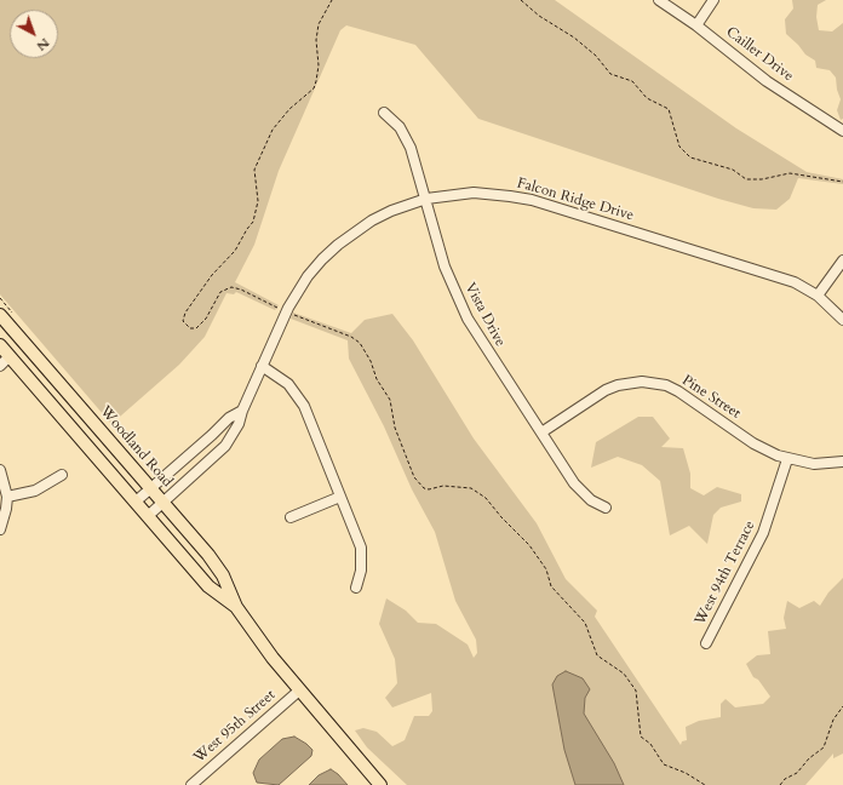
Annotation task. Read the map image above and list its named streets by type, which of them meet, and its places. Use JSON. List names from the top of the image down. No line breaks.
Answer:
{"streets":{"main road":["Woodland Road"],"street":["Cailler Drive","Falcon Ridge Drive","Vista Drive","Pine Street","West 94th Terrace","West 95th Street"]},"crossings":[["Falcon Ridge Drive","Vista Drive"],["Falcon Ridge Drive","Woodland Road"],["Vista Drive","Pine Street"],["Pine Street","West 94th Terrace"],["Woodland Road","West 95th Street"]],"north":"bottom right"}
